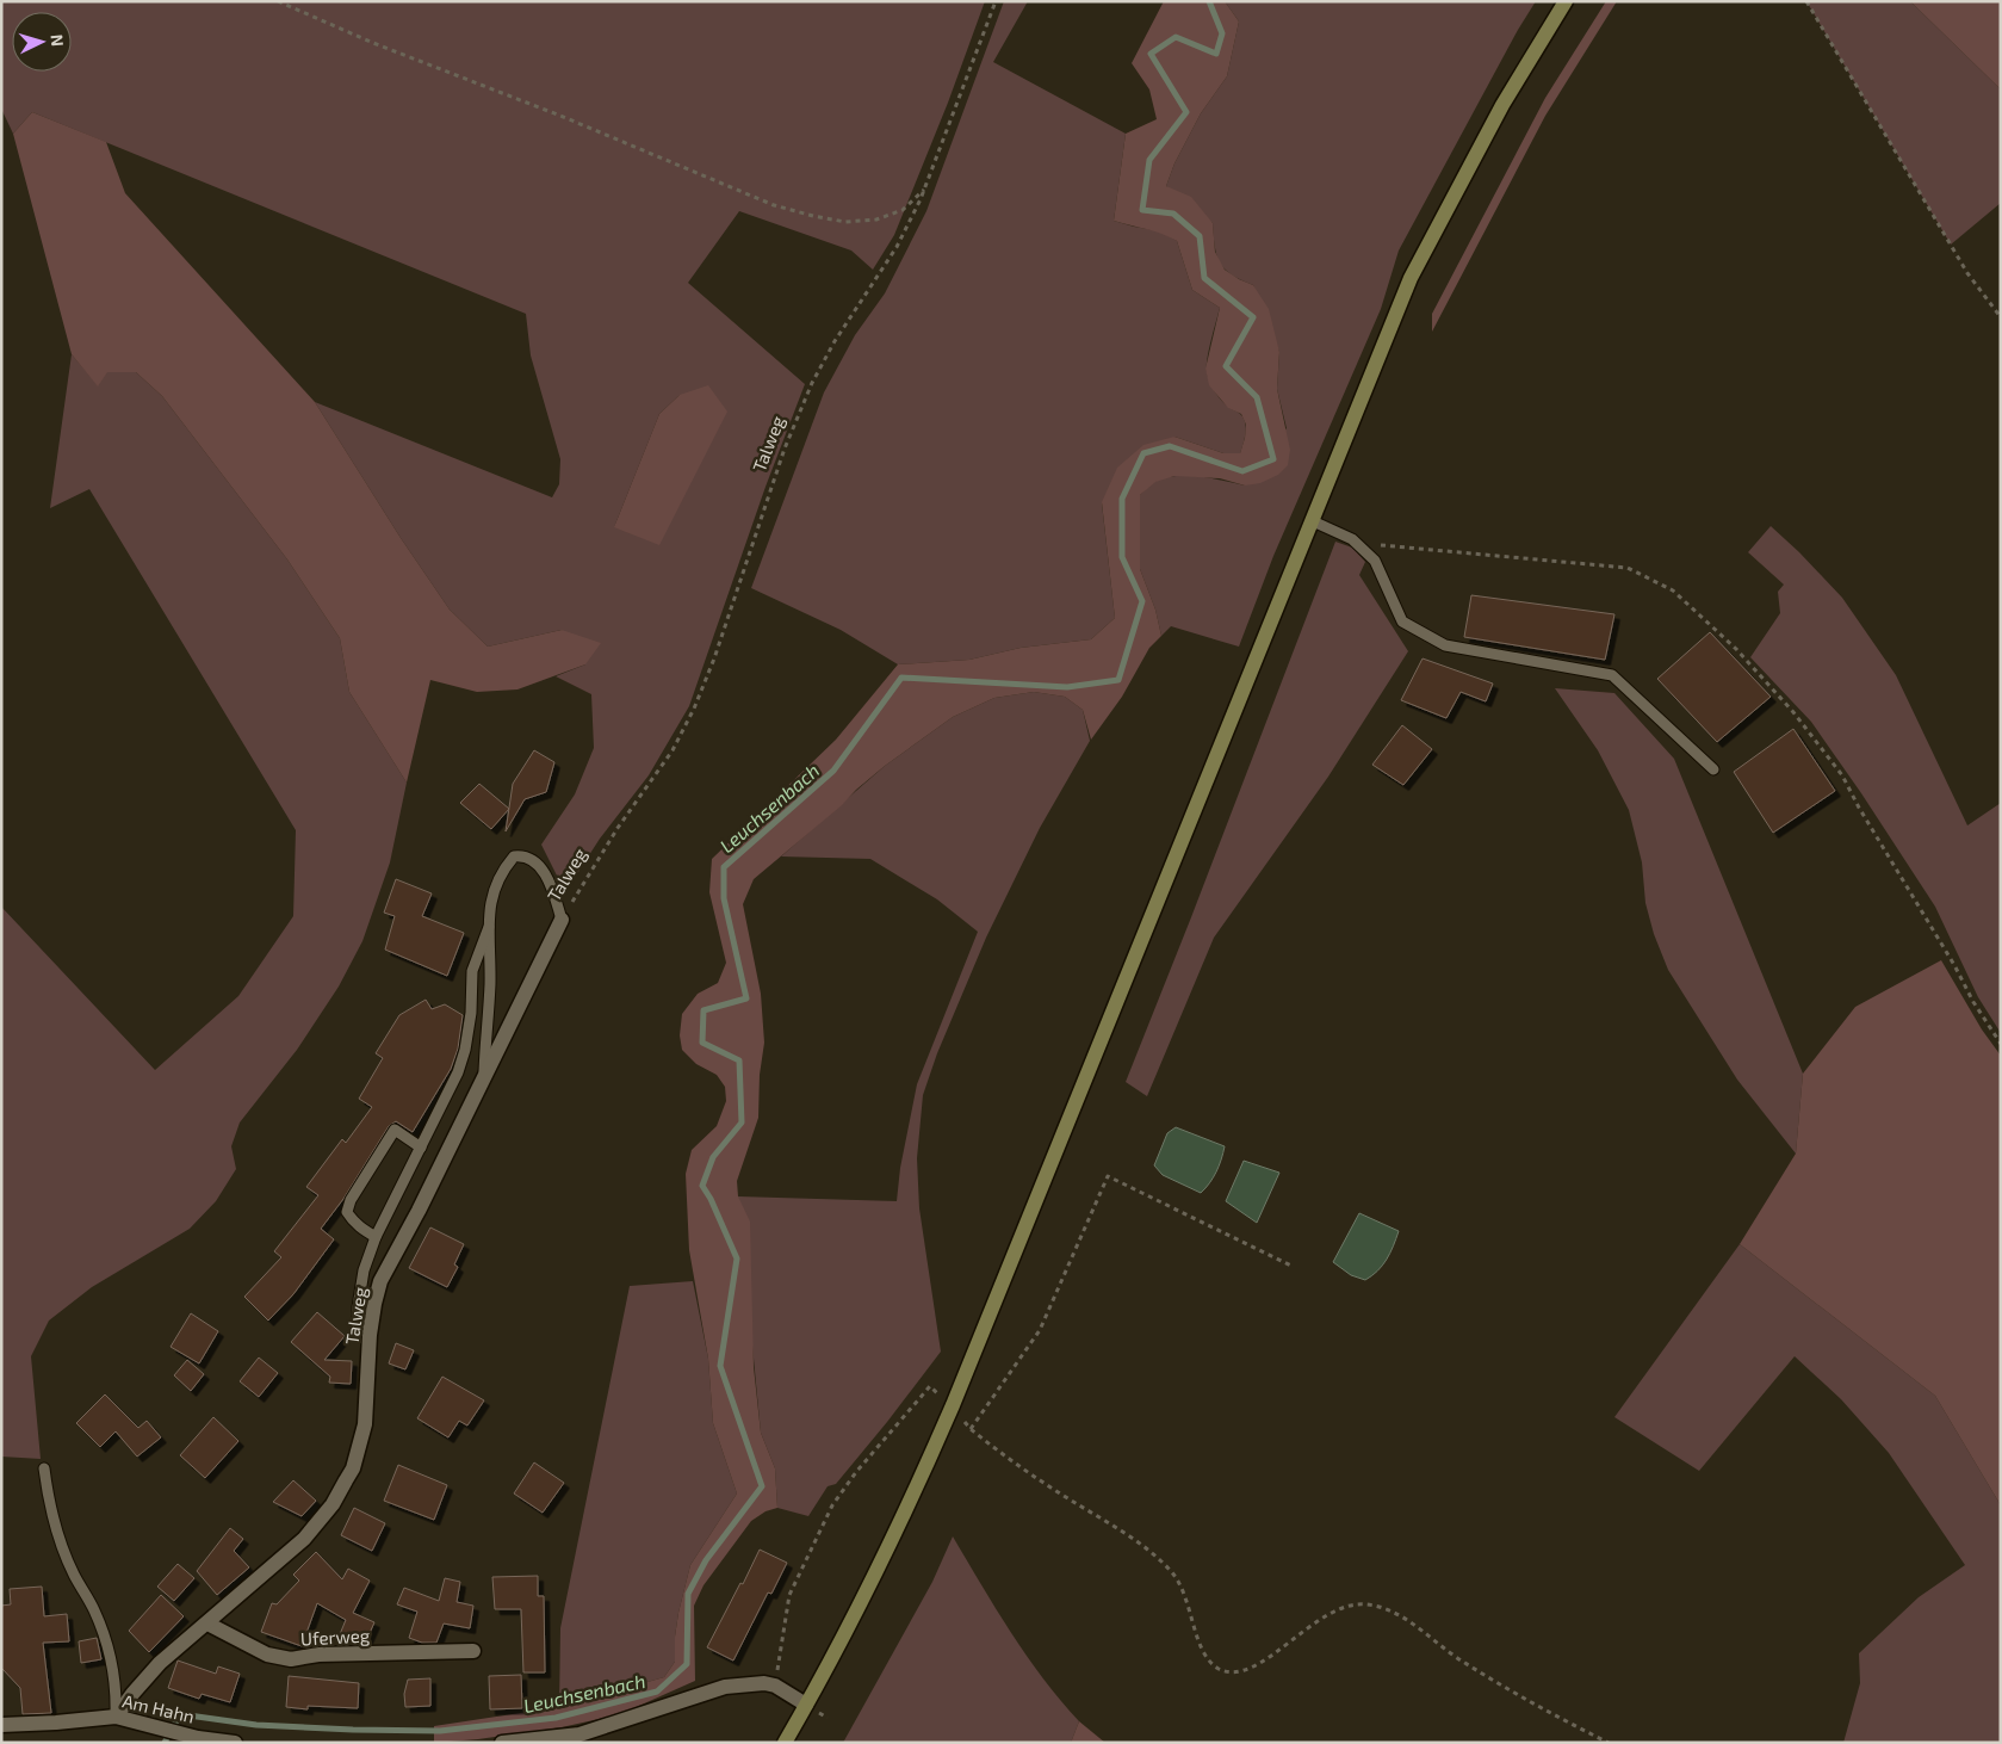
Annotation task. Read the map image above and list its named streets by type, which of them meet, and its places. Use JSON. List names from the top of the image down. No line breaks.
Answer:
{"streets":{"street":["Talweg","Uferweg","Am Hahn"]},"crossings":[["Talweg","Uferweg"],["Talweg","Am Hahn"]],"water":["Leuchsenbach"],"north":"right"}
